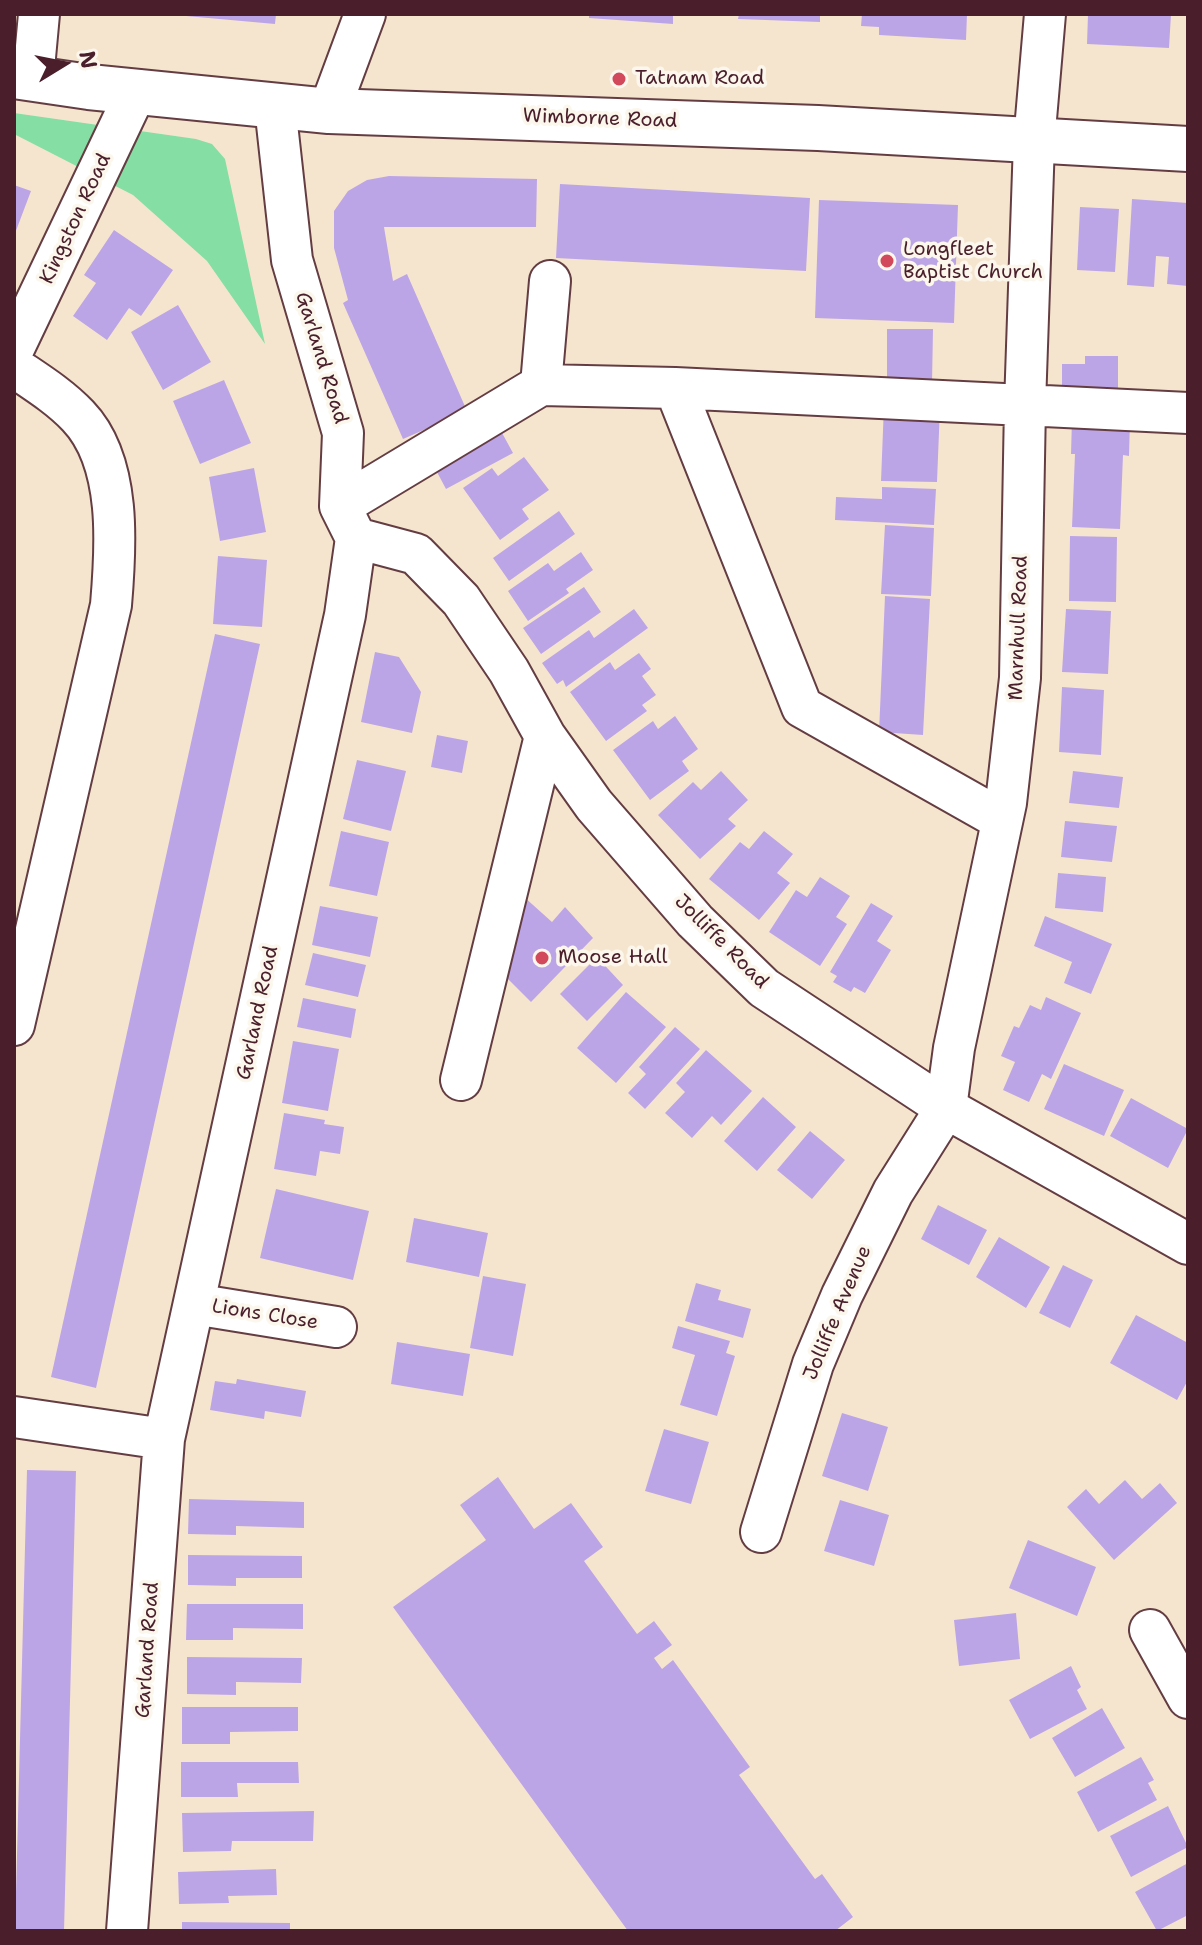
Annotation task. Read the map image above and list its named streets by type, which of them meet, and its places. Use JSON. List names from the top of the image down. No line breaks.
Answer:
{"streets":{"main road":["Wimborne Road"],"street":["Kingston Road","Garland Road","Marnhull Road","Jolliffe Road","Jolliffe Avenue","Lions Close"]},"crossings":[["Wimborne Road","Kingston Road"],["Wimborne Road","Garland Road"],["Wimborne Road","Marnhull Road"],["Garland Road","Jolliffe Road"],["Garland Road","Lions Close"],["Marnhull Road","Jolliffe Road"],["Marnhull Road","Jolliffe Avenue"],["Jolliffe Road","Jolliffe Avenue"]],"places":["Tatnam Road","Longfleet Baptist Church","Moose Hall"],"north":"right"}
